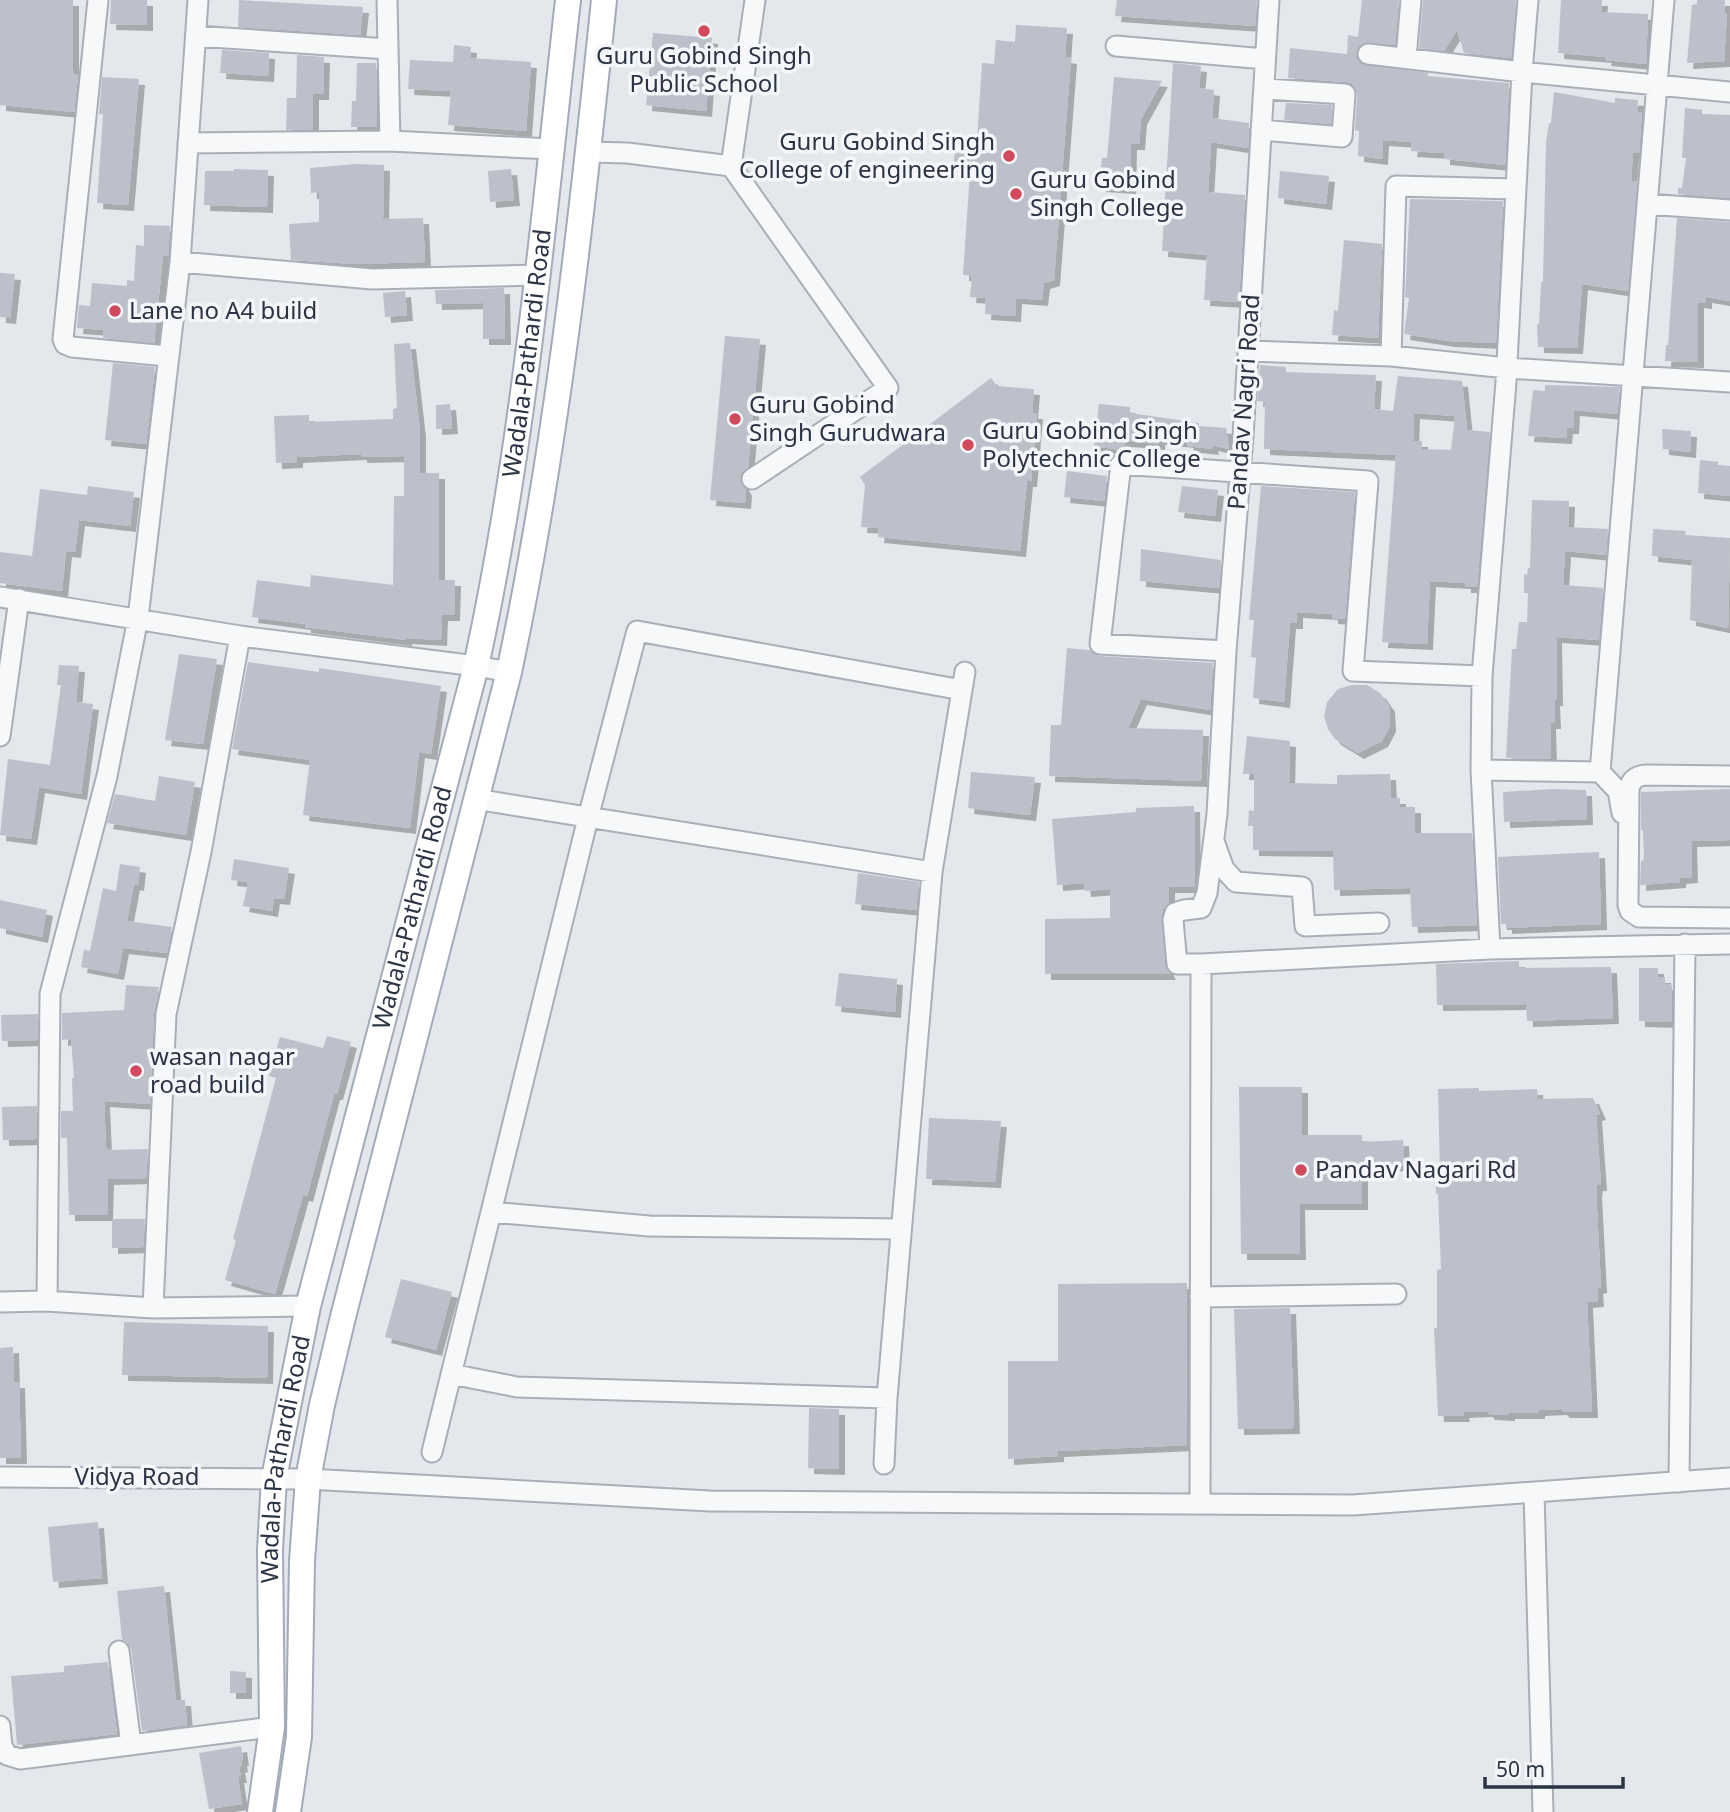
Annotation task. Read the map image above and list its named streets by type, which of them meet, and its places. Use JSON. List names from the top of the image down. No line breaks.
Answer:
{"streets":{"main road":["Wadala-Pathardi Road"],"street":["Pandav Nagri Road","Vidya Road"]},"crossings":[["Wadala-Pathardi Road","Vidya Road"]],"places":["Guru Gobind Singh Public School","Guru Gobind Singh College of engineering","Guru Gobind Singh College","Lane no A4 build","Guru Gobind Singh Gurudwara","Guru Gobind Singh Polytechnic College","wasan nagar road build","Pandav Nagari Rd"],"scale_bar":"50 m"}
